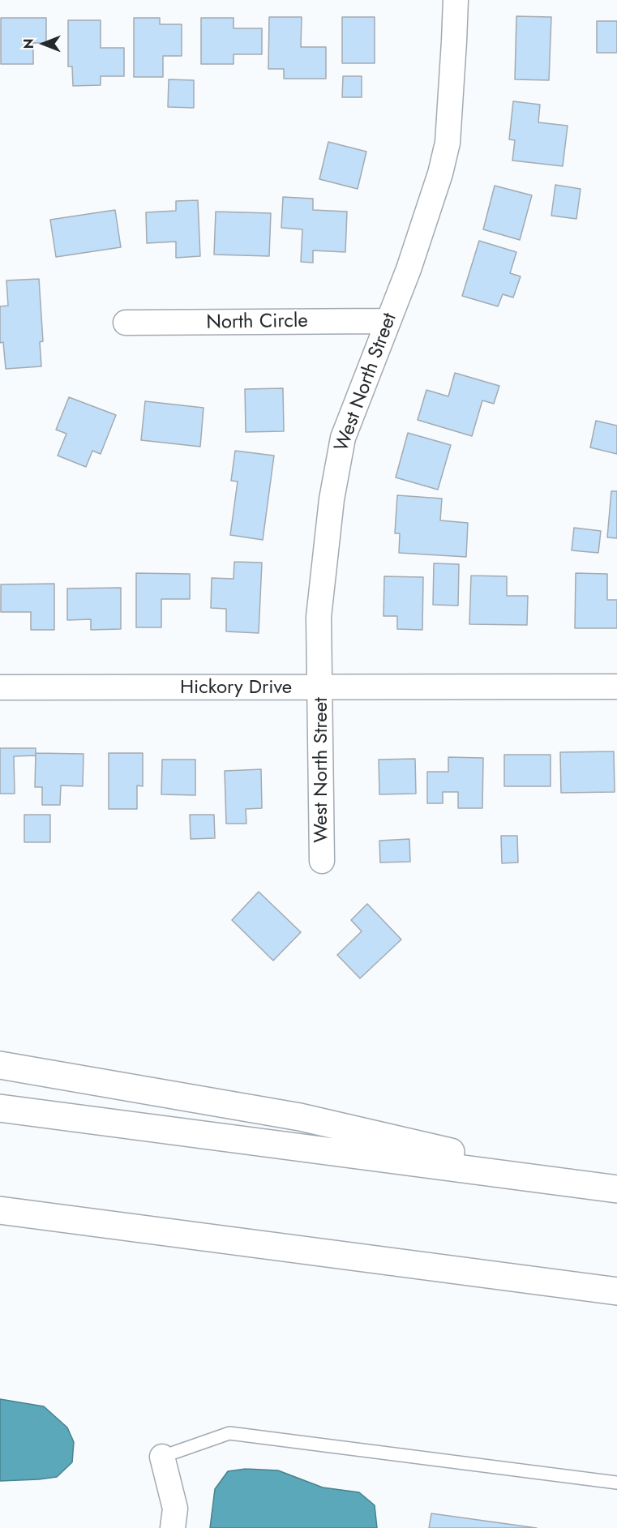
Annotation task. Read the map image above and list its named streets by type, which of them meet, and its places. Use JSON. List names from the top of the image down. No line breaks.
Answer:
{"streets":{"street":["North Circle","West North Street","Hickory Drive"]},"crossings":[["North Circle","West North Street"],["West North Street","Hickory Drive"]],"north":"left"}
